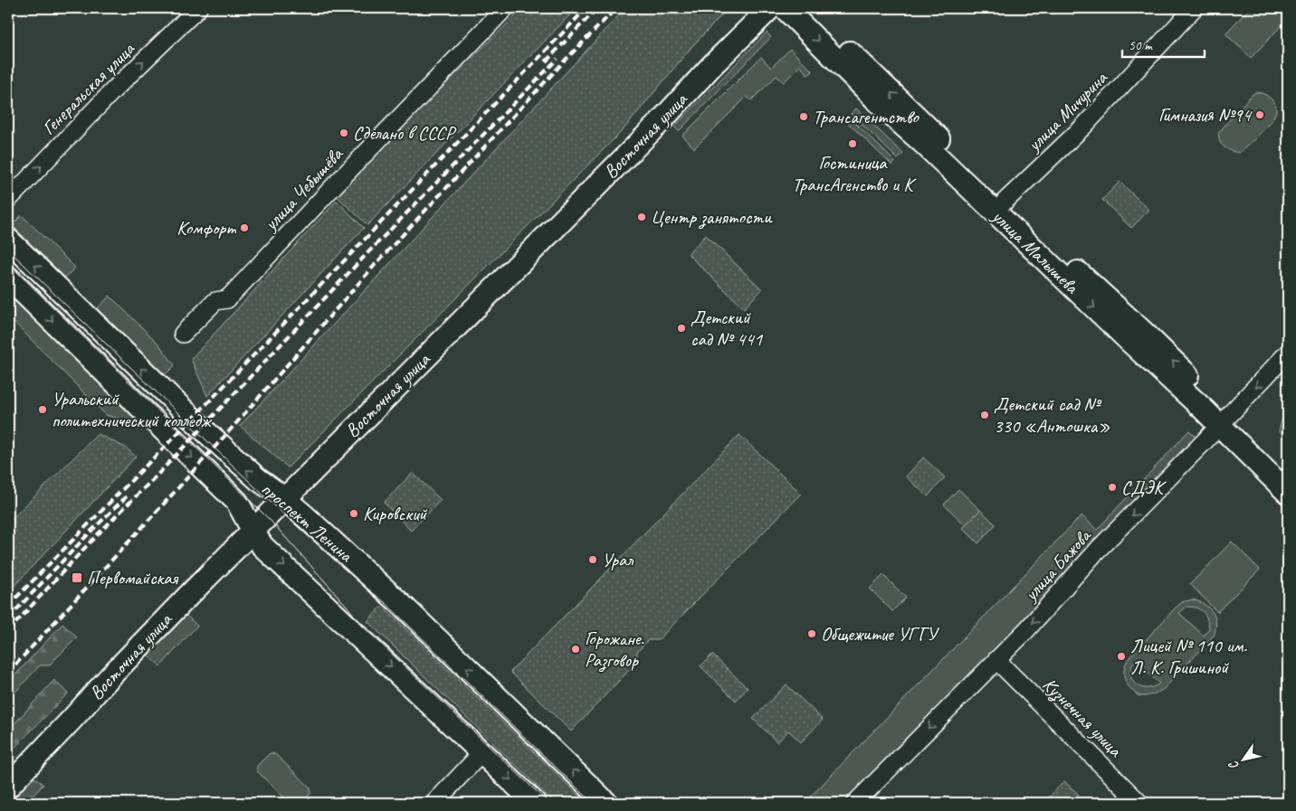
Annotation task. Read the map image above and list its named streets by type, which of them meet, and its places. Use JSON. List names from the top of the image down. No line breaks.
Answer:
{"streets":{"main road":["Восточная улица","улица Малышева","проспект Ленина"],"street":["Генеральская улица","улица Мичурина","улица Чебышёва","улица Бажова","Кузнечная улица"]},"crossings":[["улица Мичурина","улица Малышева"],["Восточная улица","проспект Ленина"],["улица Малышева","улица Бажова"],["улица Бажова","Кузнечная улица"]],"one_way":["Генеральская улица","улица Бажова"],"places":{"other":["Гимназия №94","Трансагентство","Сделано в СССР","Гостиница ТрансАгенство и К","Центр занятости","Комфорт","Детский сад № 441","Уральский политехнический колледж","Детский сад № 330 «Антошка»","СДЭК","Кировский","Урал","Общежитие УГГУ","Горожане. Разговор","Лицей № 110 им. Л. К. Гришиной"],"transit":["Первомайская"]},"scale_bar":"50 m","north":"bottom left"}
